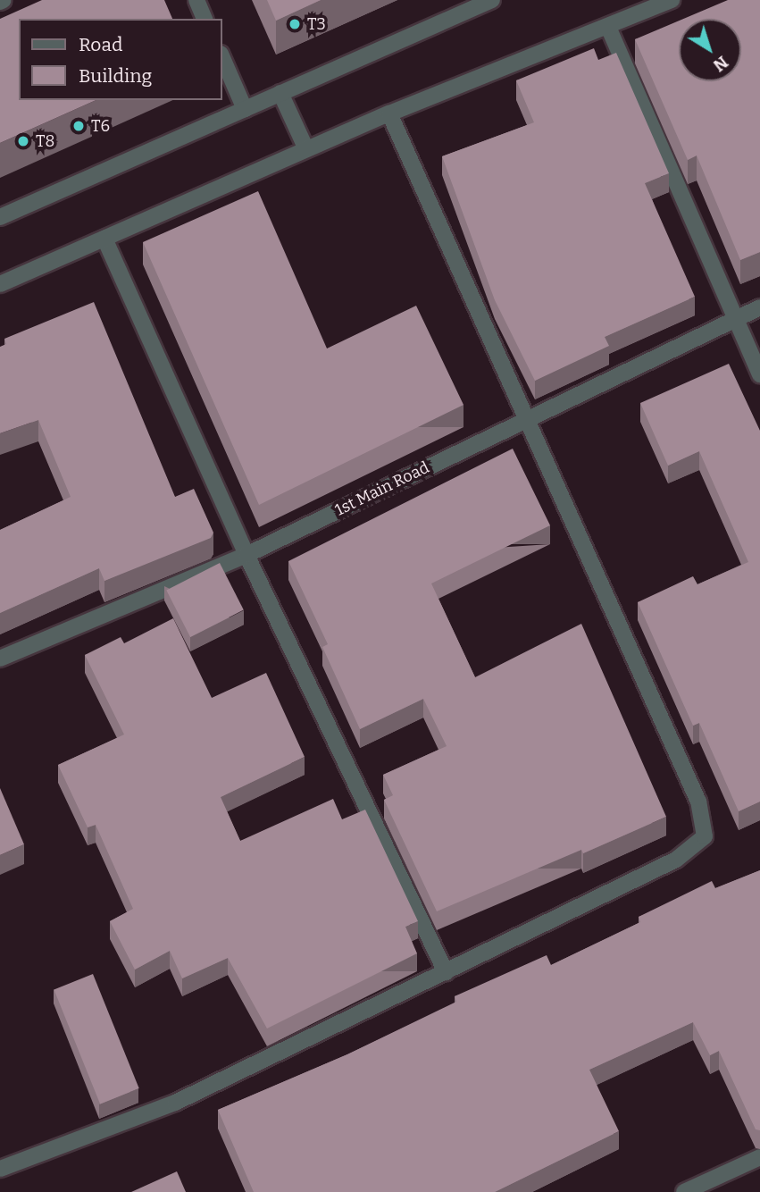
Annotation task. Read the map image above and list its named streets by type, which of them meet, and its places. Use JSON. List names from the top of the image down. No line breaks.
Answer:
{"streets":{"street":["1st Main Road"]},"places":["T3","T6","T8"],"legend":["Road","Building"],"north":"bottom right"}
